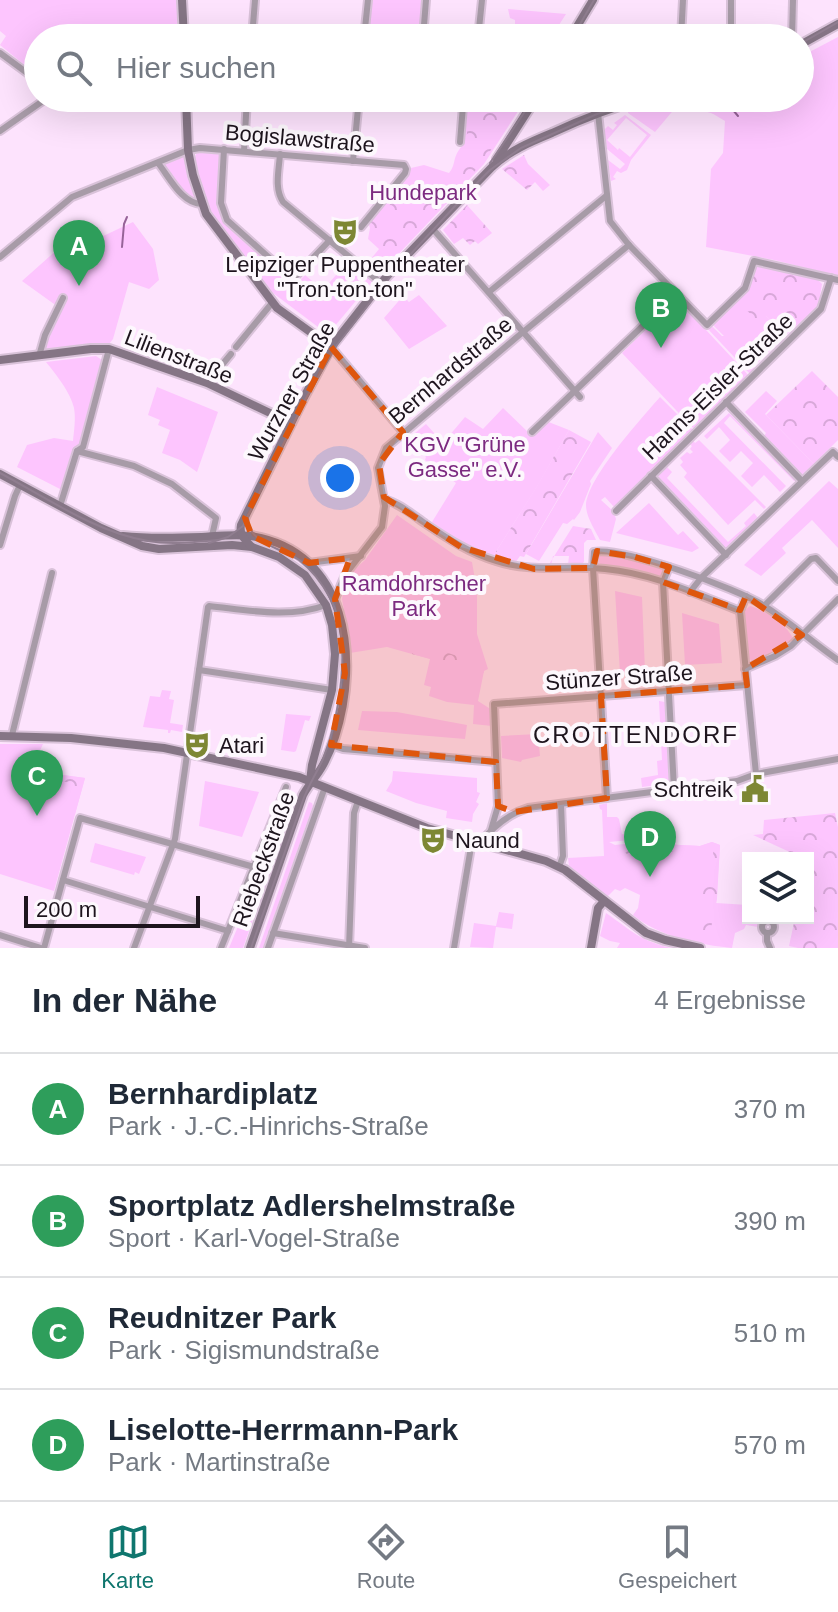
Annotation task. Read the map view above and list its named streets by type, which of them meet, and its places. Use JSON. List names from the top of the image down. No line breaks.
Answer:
{"streets":{"main road":["Lilienstraße","Wurzner Straße","Riebeckstraße"],"street":["Bogislawstraße","Bernhardstraße","Hanns-Eisler-Straße","Stünzer Straße"]},"crossings":[["Lilienstraße","Wurzner Straße"]],"districts":["CROTTENDORF"],"parks":["Hundepark","KGV \"Grüne Gasse\" e.V.","Ramdohrscher Park"],"places":{"theatre":["Leipziger Puppentheater \"Tron-ton-ton\"","Atari","Naund"],"public building":["Schtreik"]},"scale_bar":"200 m","page":{"search":"Hier suchen","pins":["A","B","C","D"],"scale":"200 m","heading":["In der Nähe","4 Ergebnisse"],"list":[{"mark":"A","name":"Bernhardiplatz","note":"Park · J.-C.-Hinrichs-Straße","value":"370 m"},{"mark":"B","name":"Sportplatz Adlershelmstraße","note":"Sport · Karl-Vogel-Straße","value":"390 m"},{"mark":"C","name":"Reudnitzer Park","note":"Park · Sigismundstraße","value":"510 m"},{"mark":"D","name":"Liselotte-Herrmann-Park","note":"Park · Martinstraße","value":"570 m"}],"nav":["Karte","Route","Gespeichert"]}}
